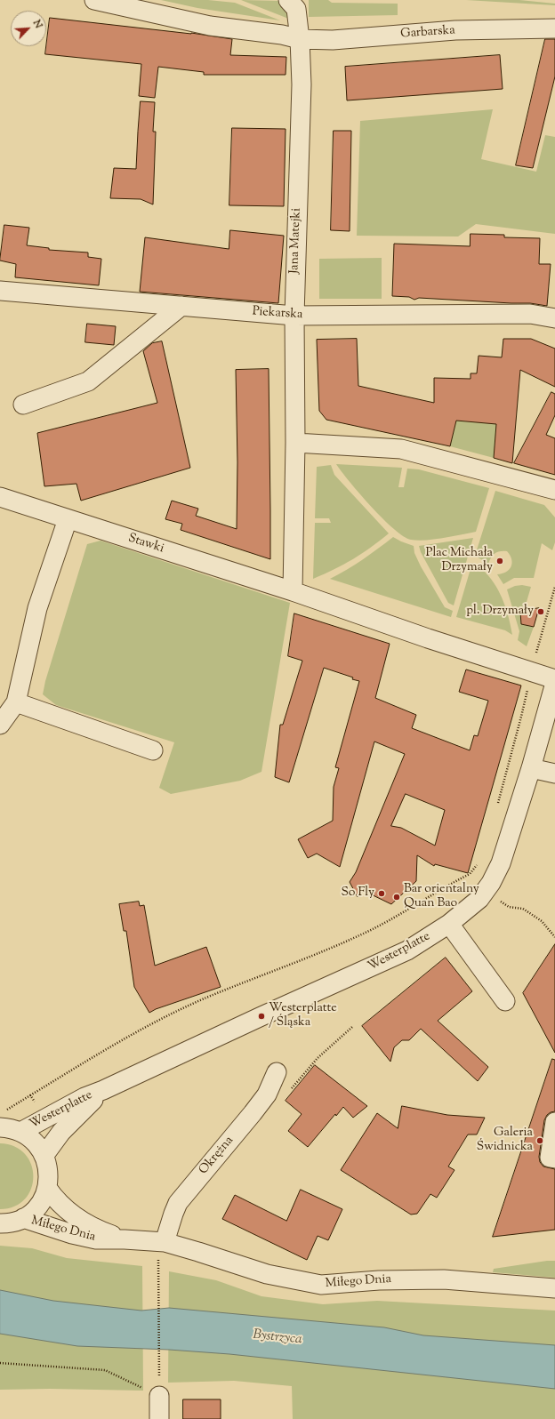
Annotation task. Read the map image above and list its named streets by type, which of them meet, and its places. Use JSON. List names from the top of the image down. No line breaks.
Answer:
{"streets":{"street":["Garbarska","Jana Matejki","Piekarska","Stawki","Westerplatte","Okrężna","Miłego Dnia"]},"crossings":[["Garbarska","Jana Matejki"],["Jana Matejki","Piekarska"],["Okrężna","Miłego Dnia"]],"water":["Bystrzyca"],"places":["Plac Michała Drzymały","pl. Drzymały","So Fly","Bar orientalny Quan Bao","Westerplatte / Śląska","Galeria Świdnicka"],"north":"top right"}
